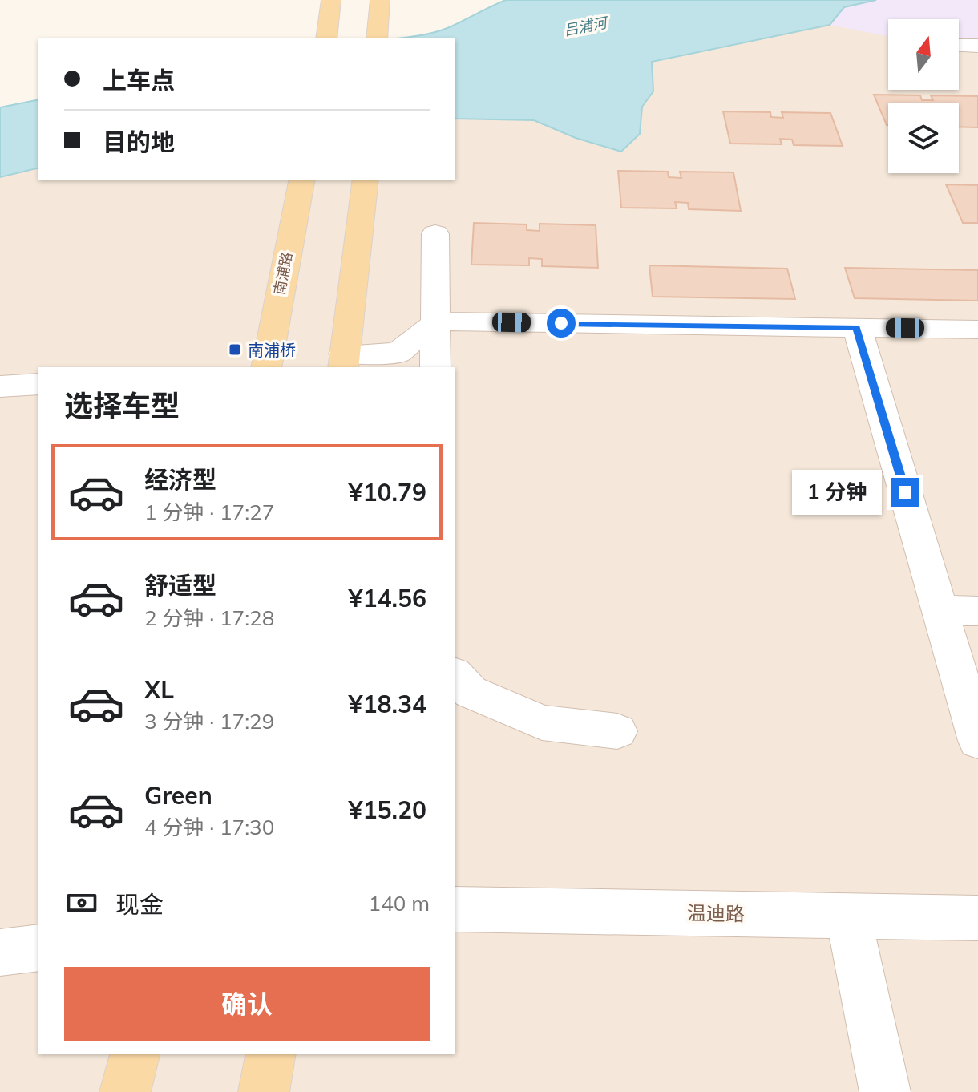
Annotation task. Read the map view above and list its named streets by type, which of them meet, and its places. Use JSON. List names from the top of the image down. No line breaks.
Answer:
{"streets":{"main road":["南浦路"],"street":["温迪路"]},"water":["吕浦河"],"places":{"transit":["南浦桥"]},"north":"top","page":{"banner":["上车点","目的地"],"heading":"选择车型","list":[{"name":"经济型","note":"1 分钟 · 17:27","value":"¥10.79"},{"name":"舒适型","note":"2 分钟 · 17:28","value":"¥14.56"},{"name":"XL","note":"3 分钟 · 17:29","value":"¥18.34"},{"name":"Green","note":"4 分钟 · 17:30","value":"¥15.20"}],"bubble":"1 分钟","pay":["现金","140 m"],"buttons":"确认"}}
